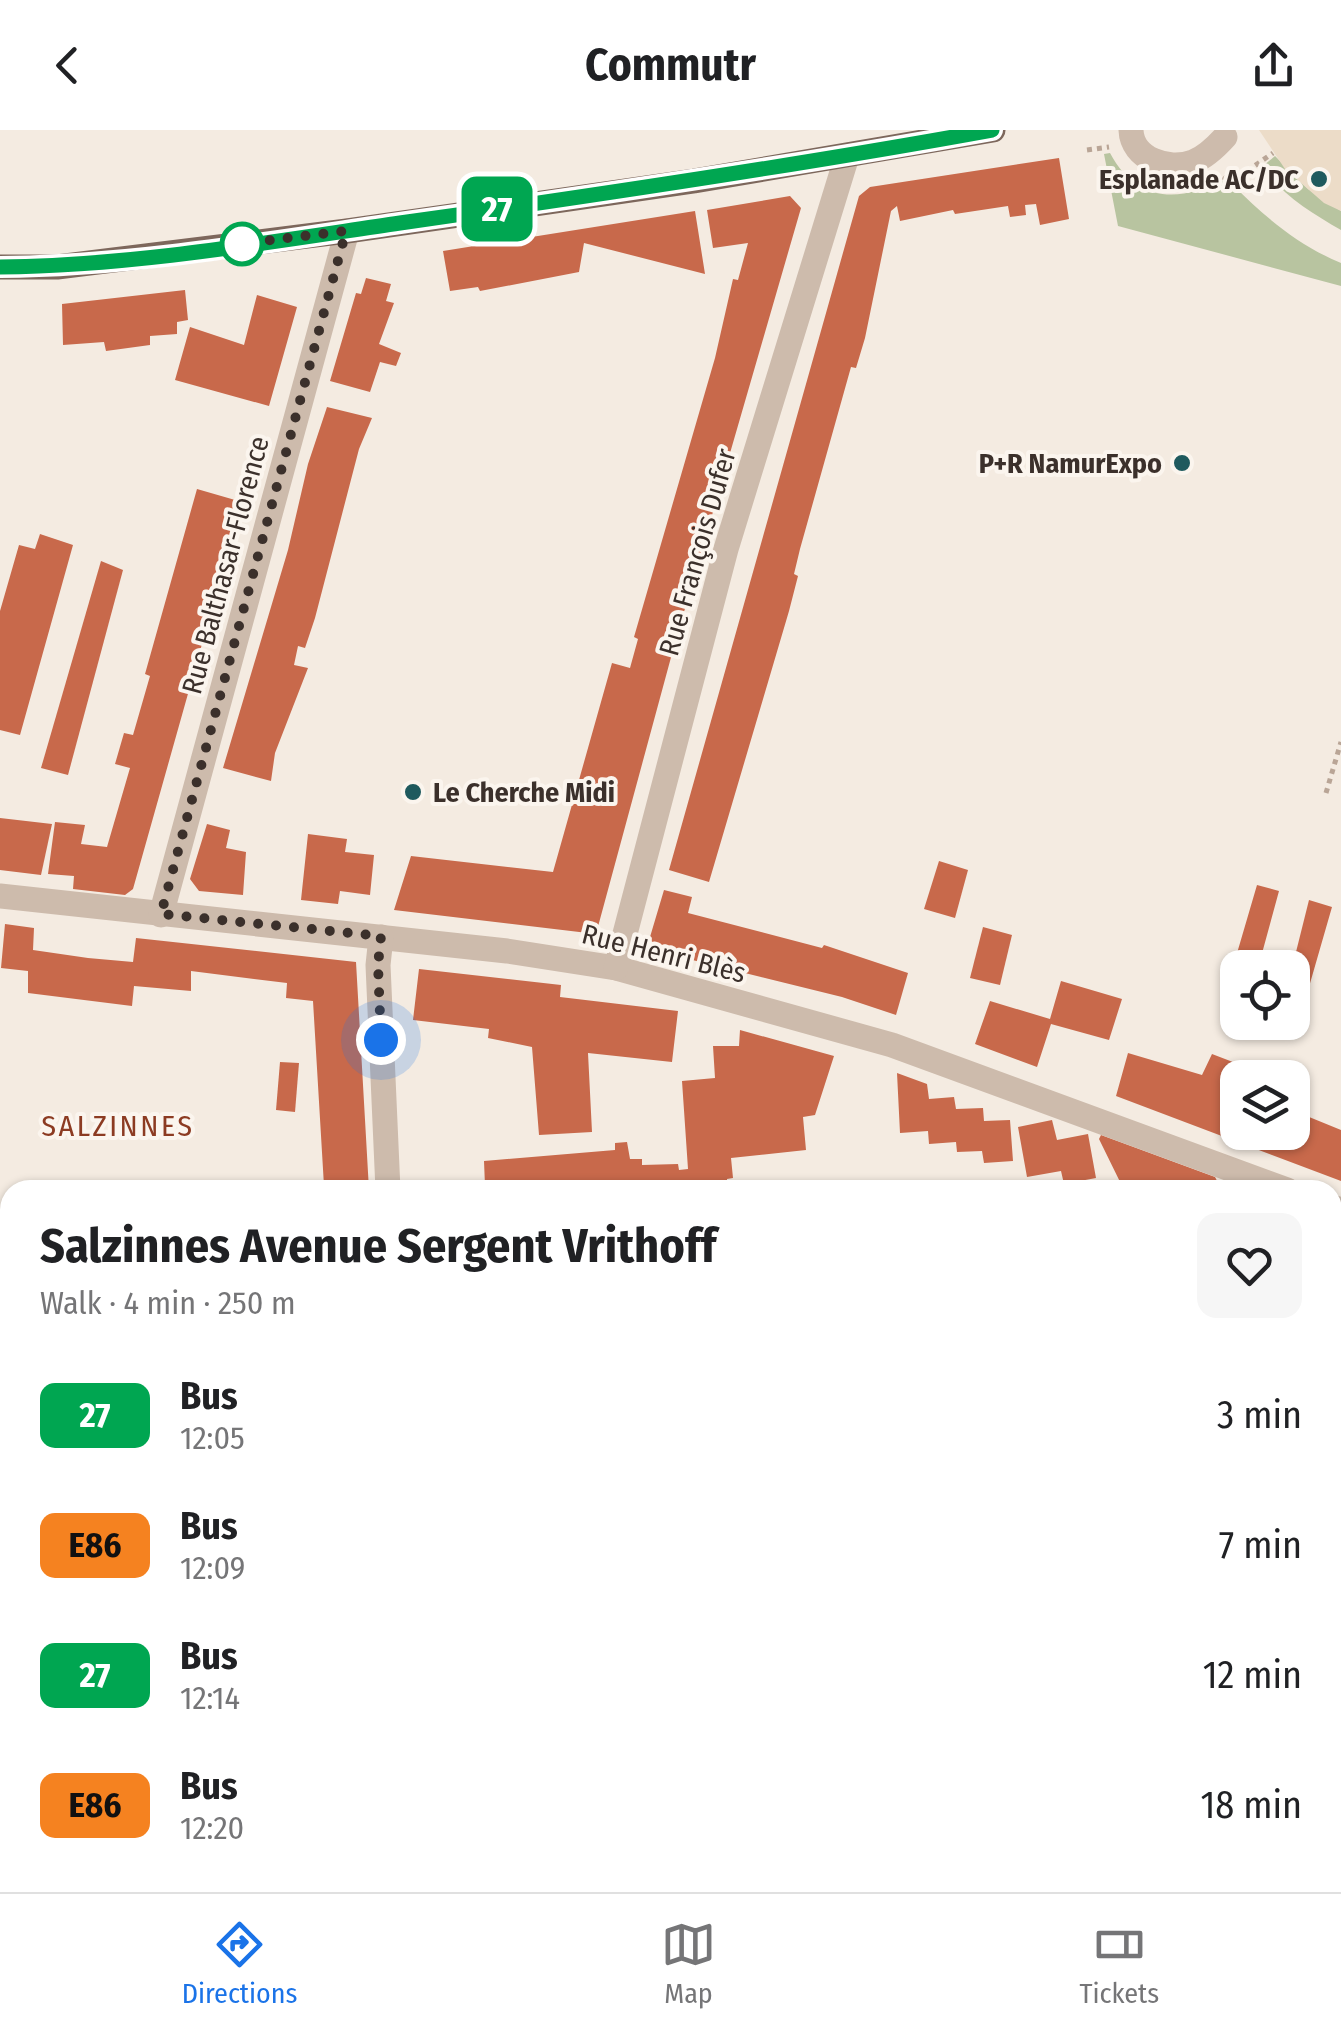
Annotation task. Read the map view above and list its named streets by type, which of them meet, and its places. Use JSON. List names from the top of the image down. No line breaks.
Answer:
{"streets":{"street":["Rue François Dufer","Rue Balthasar-Florence","Rue Henri Blès"]},"crossings":[["Rue François Dufer","Rue Henri Blès"],["Rue Balthasar-Florence","Rue Henri Blès"]],"districts":["SALZINNES"],"places":["Esplanade AC/DC","P+R NamurExpo","Le Cherche Midi"],"lines":["bus line 27"],"page":{"header":"Commutr","on_map":"27","heading":["Salzinnes Avenue Sergent Vrithoff","Walk · 4 min · 250 m"],"list":[{"mark":"27","name":"Bus","note":"12:05","value":"3 min"},{"mark":"E86","name":"Bus","note":"12:09","value":"7 min"},{"mark":"27","name":"Bus","note":"12:14","value":"12 min"},{"mark":"E86","name":"Bus","note":"12:20","value":"18 min"}],"tabs":["Directions","Map","Tickets"]}}
